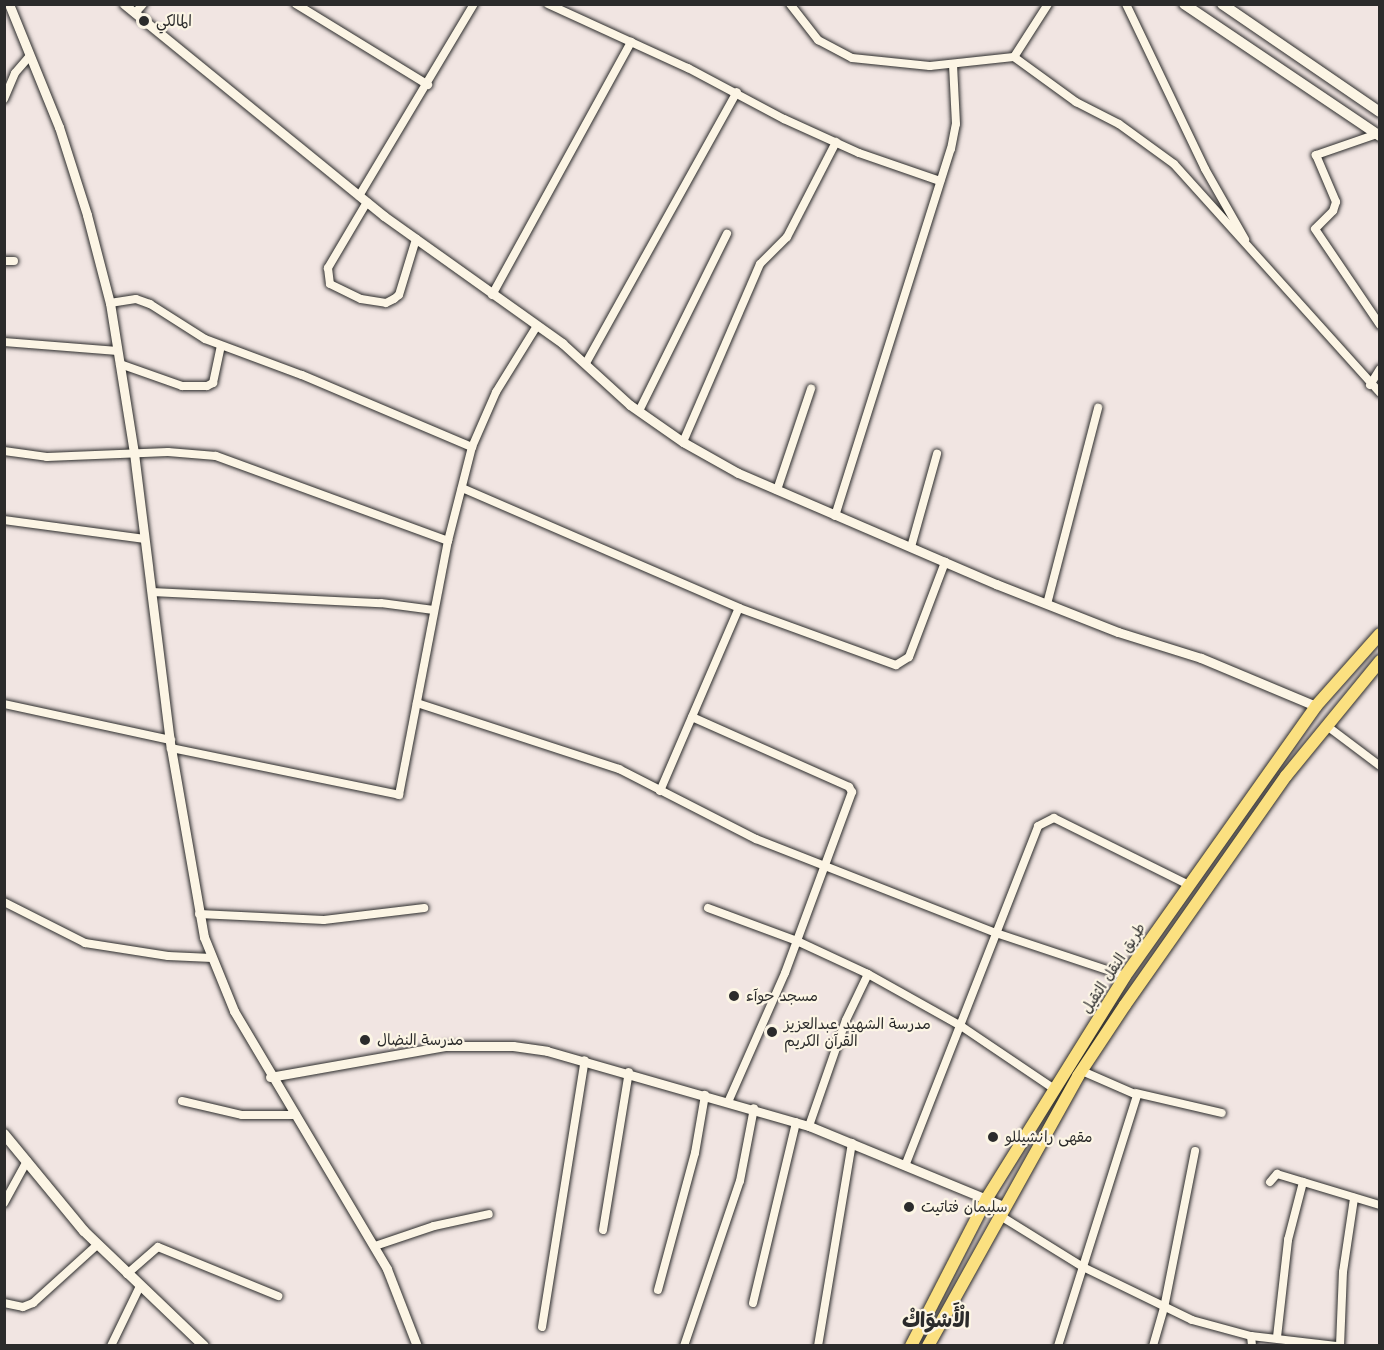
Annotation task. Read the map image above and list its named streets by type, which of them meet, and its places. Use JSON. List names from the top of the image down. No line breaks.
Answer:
{"streets":{"highway":["طريق النقل الثقيل"]},"districts":["الْأَسْوَاكْ"],"places":["المالكي","مسجد حوآء","مدرسة الشهيد عبدالعزيز القرآن الكريم","مدرسة النضال","مقهى رانشيللو","سليمان فتاتيت"]}
